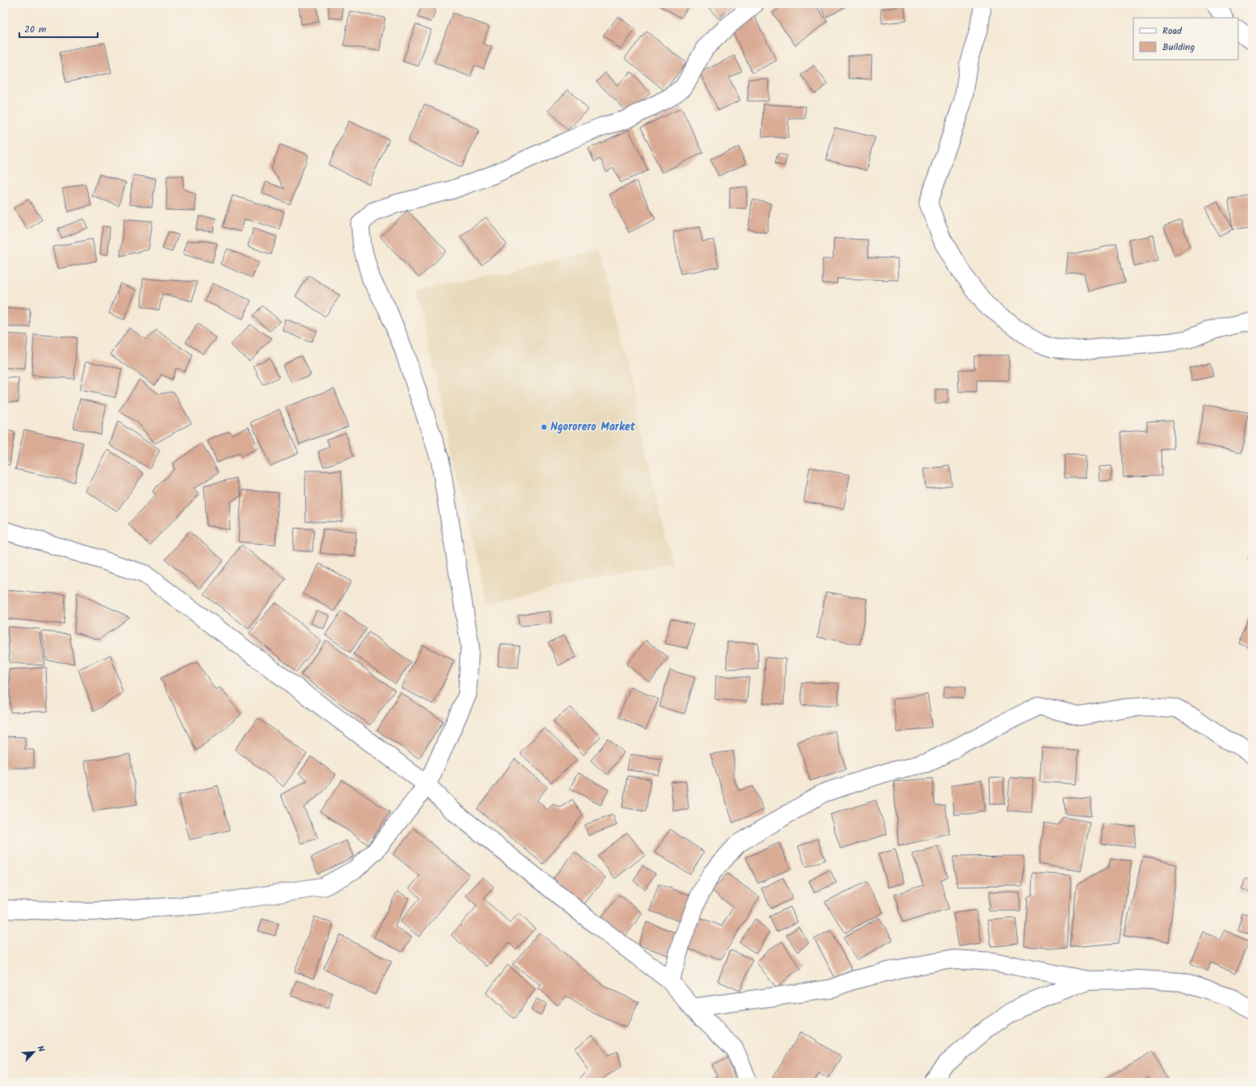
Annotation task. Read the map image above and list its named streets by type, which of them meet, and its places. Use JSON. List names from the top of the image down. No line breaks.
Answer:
{"places":["Ngororero Market"],"legend":["Road","Building"],"scale_bar":"20 m","north":"top right"}
